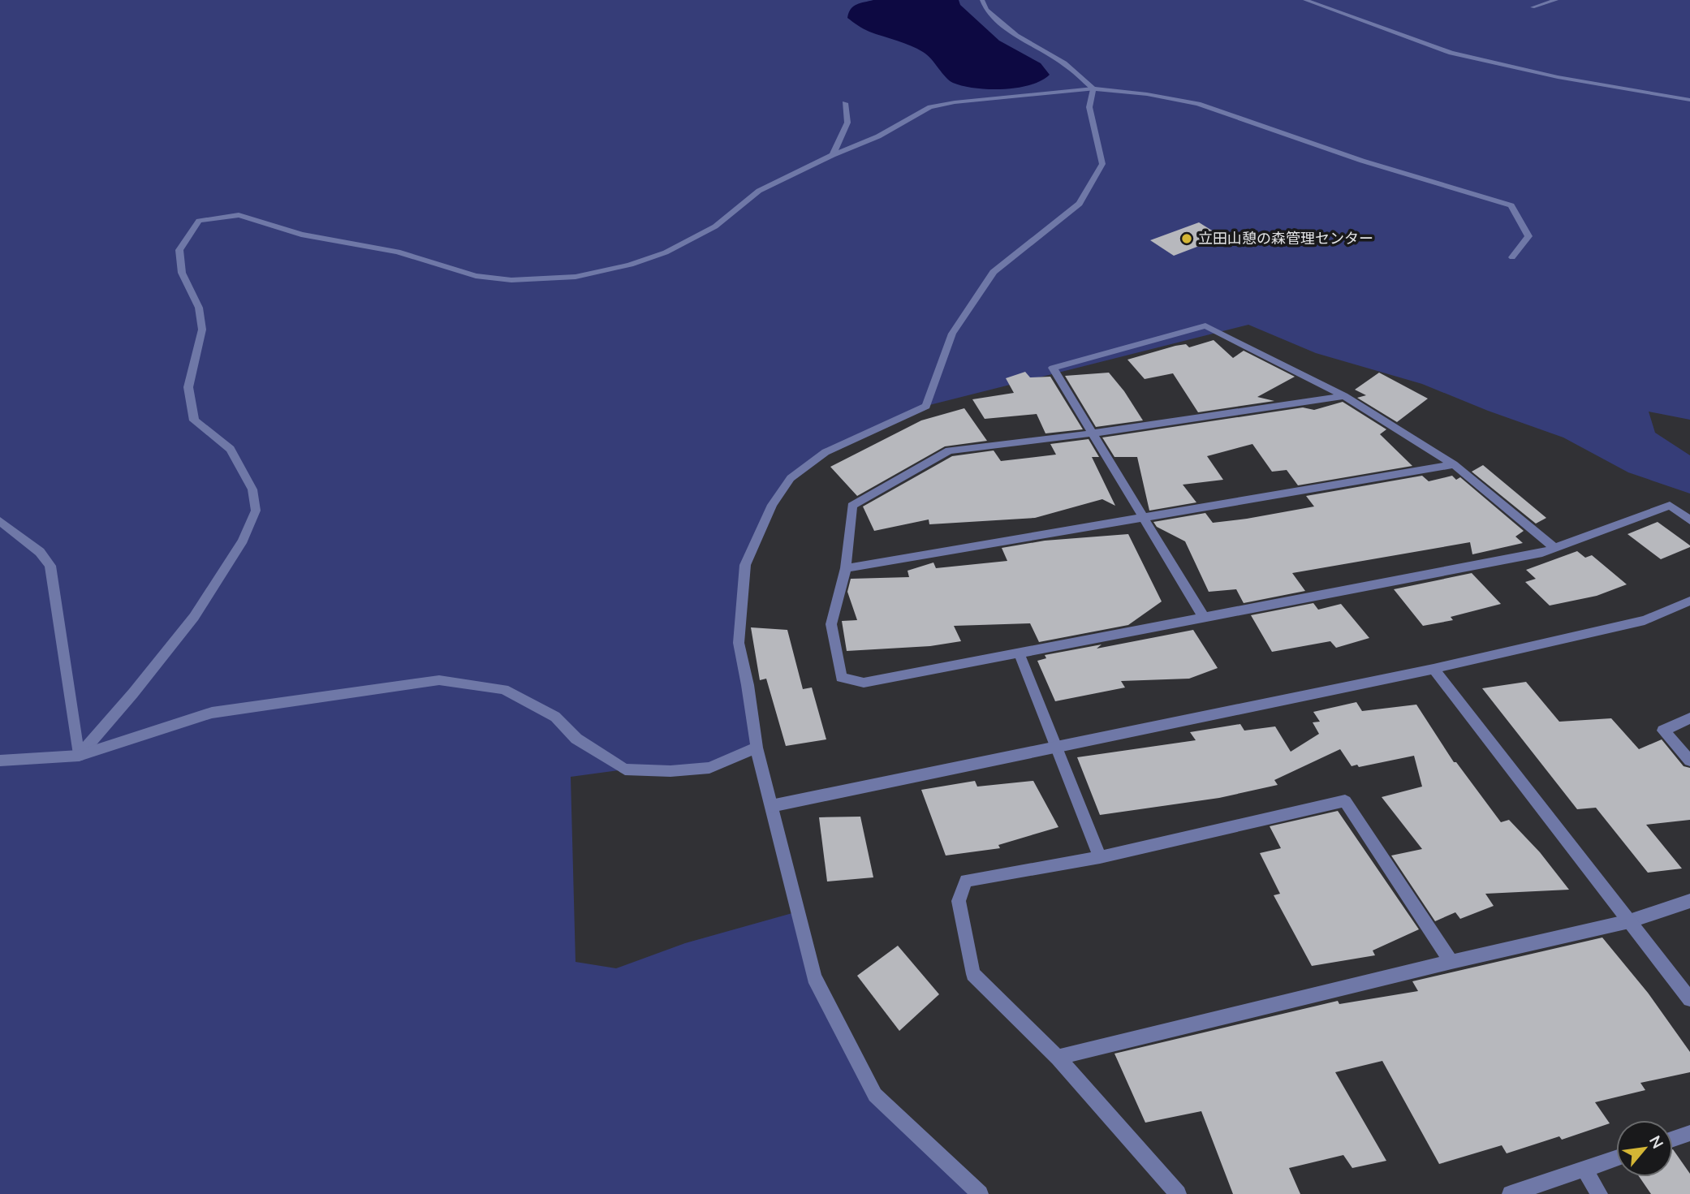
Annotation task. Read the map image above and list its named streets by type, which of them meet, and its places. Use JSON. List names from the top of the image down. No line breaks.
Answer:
{"places":["立田山憩の森管理センター"],"north":"top right"}
